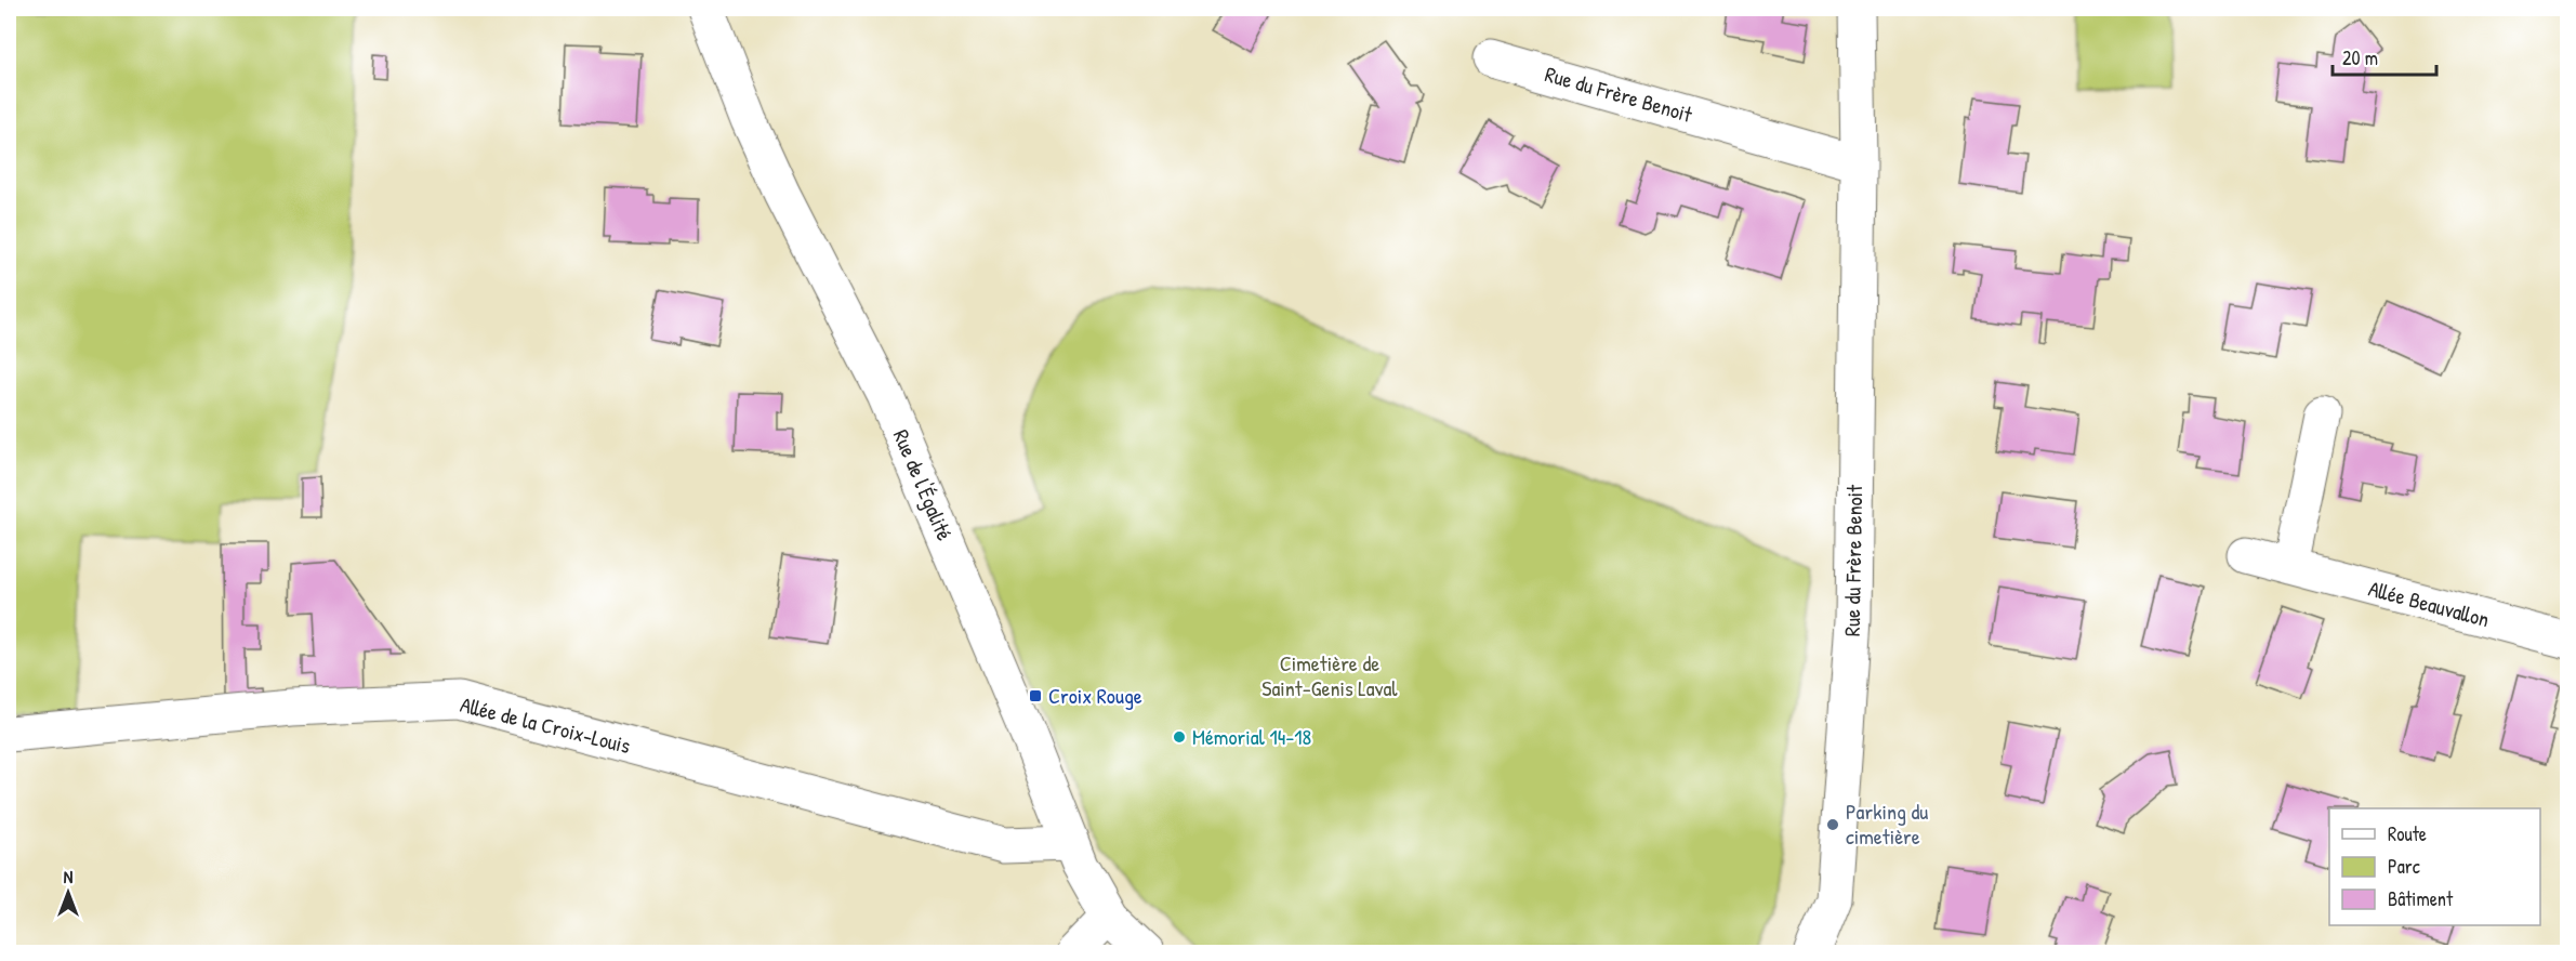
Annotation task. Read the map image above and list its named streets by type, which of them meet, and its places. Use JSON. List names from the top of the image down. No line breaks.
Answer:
{"streets":{"street":["Rue du Frère Benoit","Rue de l'Égalité","Allée Beauvallon","Allée de la Croix-Louis"]},"crossings":[["Rue de l'Égalité","Allée de la Croix-Louis"]],"parks":["Cimetière de Saint-Genis Laval"],"places":{"transit":["Croix Rouge"],"other":["Mémorial 14-18","Parking du cimetière"]},"legend":["Route","Parc","Bâtiment"],"scale_bar":"20 m","north":"top"}
